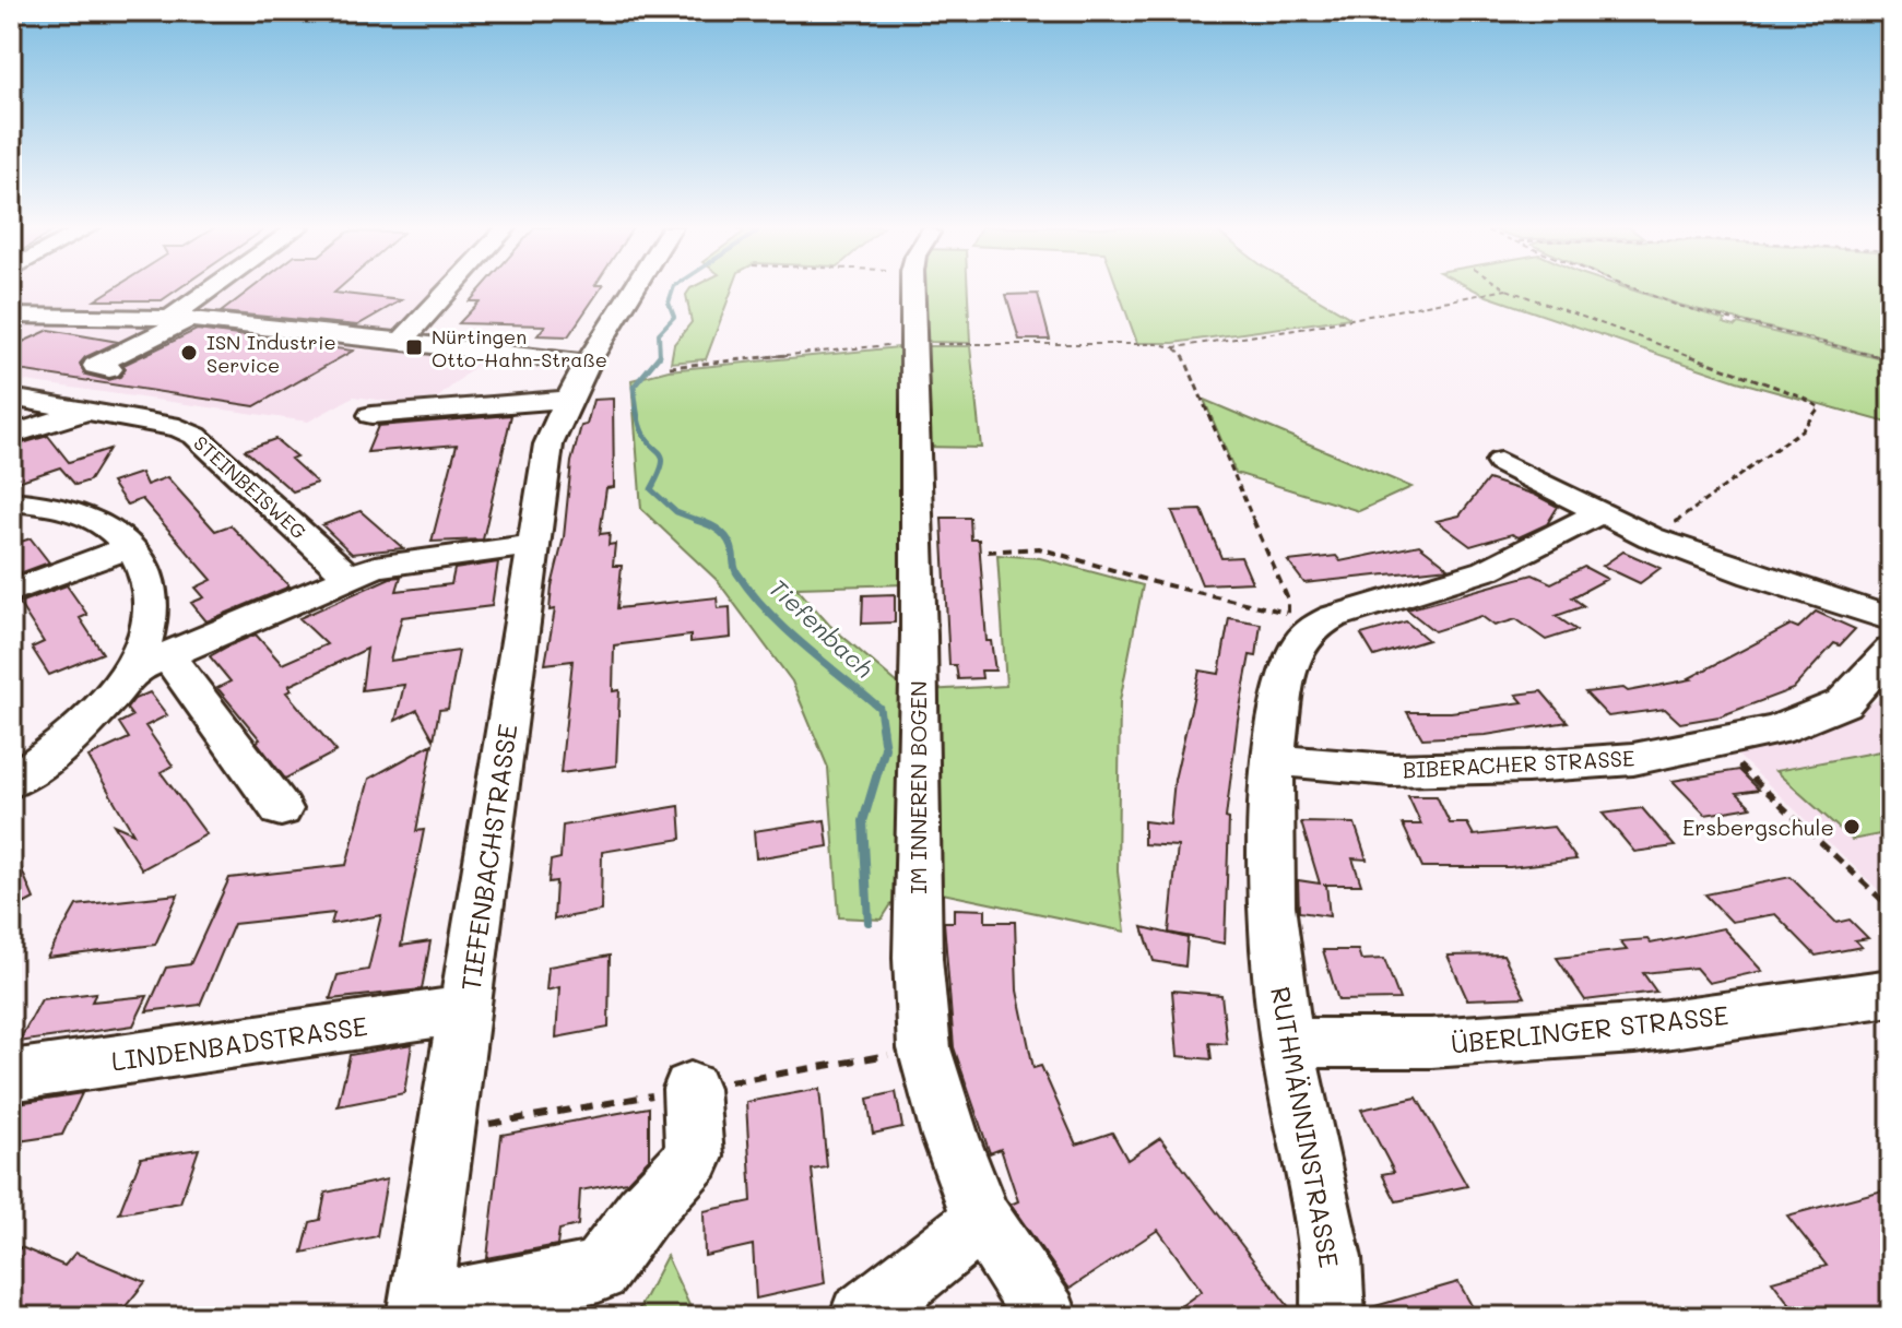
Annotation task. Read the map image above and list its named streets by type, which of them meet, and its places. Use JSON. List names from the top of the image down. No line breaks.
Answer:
{"streets":{"street":["STEINBEISWEG","BIBERACHER STRASSE","IM INNEREN BOGEN","TIEFENBACHSTRASSE","ÜBERLINGER STRASSE","LINDENBADSTRASSE","RUTHMÄNNINSTRASSE"]},"crossings":[["BIBERACHER STRASSE","RUTHMÄNNINSTRASSE"],["TIEFENBACHSTRASSE","LINDENBADSTRASSE"],["ÜBERLINGER STRASSE","RUTHMÄNNINSTRASSE"]],"water":["Tiefenbach"],"places":{"transit":["Nürtingen Otto-Hahn-Straße"],"other":["ISN Industrie Service","Ersbergschule"]}}
